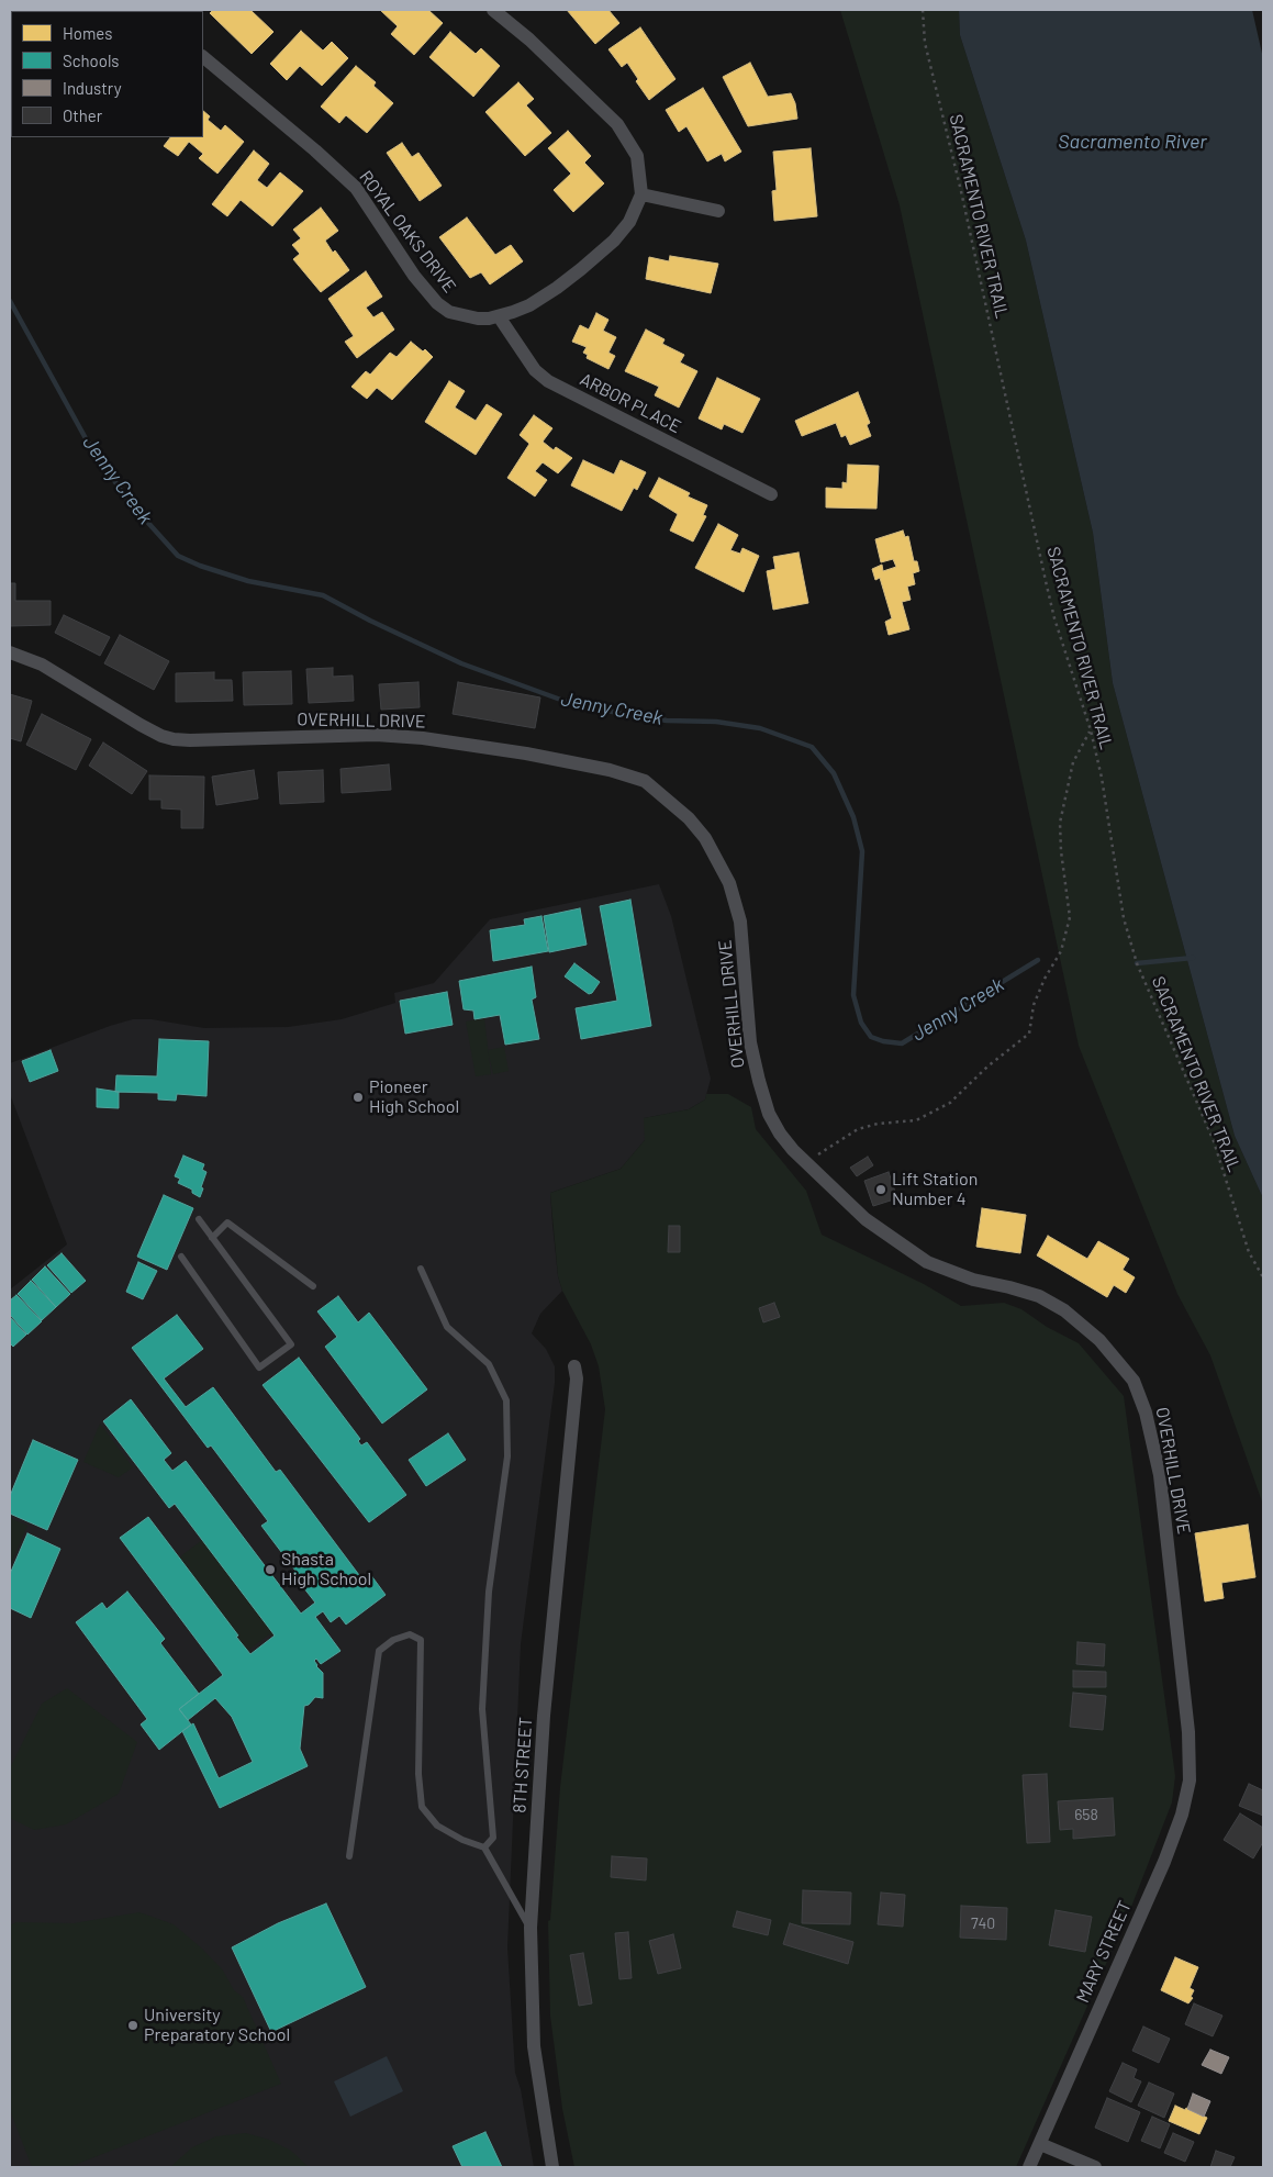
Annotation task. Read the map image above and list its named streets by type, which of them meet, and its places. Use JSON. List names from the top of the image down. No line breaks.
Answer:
{"streets":{"street":["ROYAL OAKS DRIVE","ARBOR PLACE","OVERHILL DRIVE","8TH STREET","MARY STREET"],"path":["SACRAMENTO RIVER TRAIL"]},"crossings":[["ROYAL OAKS DRIVE","ARBOR PLACE"],["OVERHILL DRIVE","MARY STREET"]],"water":["Sacramento River","Jenny Creek"],"places":["Pioneer High School","Lift Station Number 4","Shasta High School","University Preparatory School"],"house_numbers":["658","740"],"legend":["Homes","Schools","Industry","Other"]}
